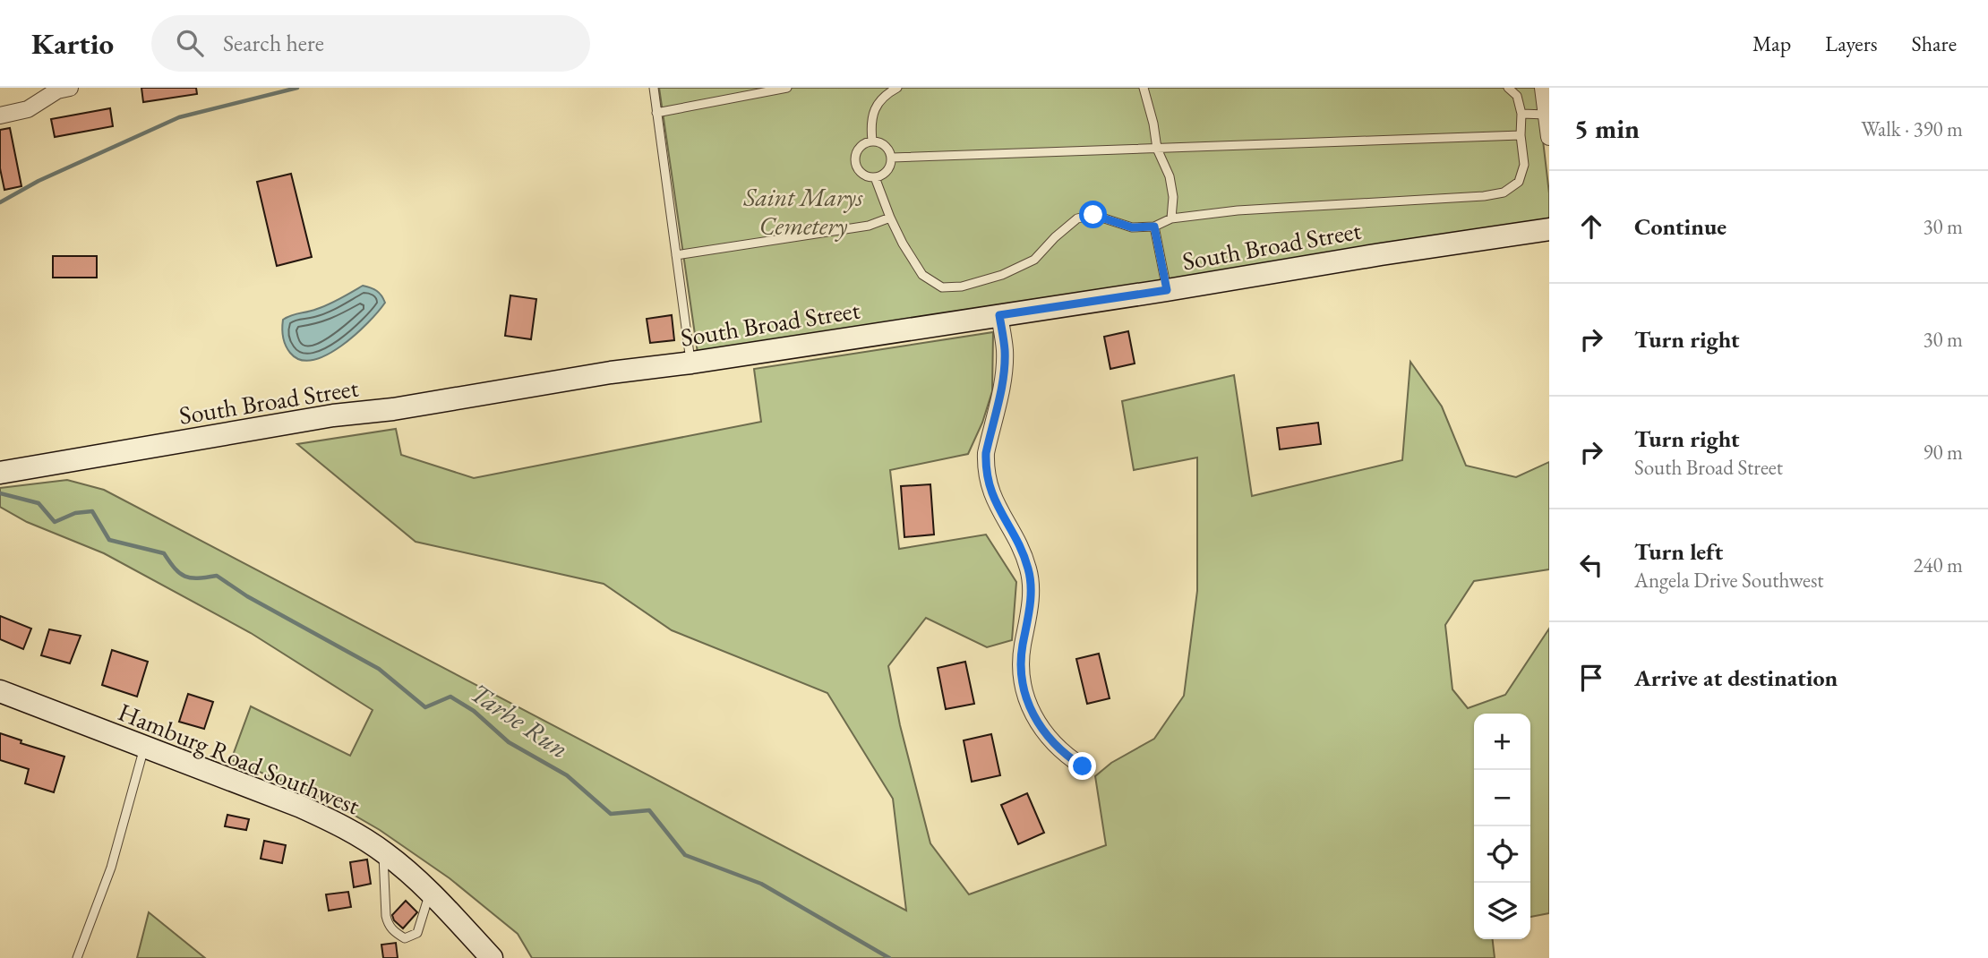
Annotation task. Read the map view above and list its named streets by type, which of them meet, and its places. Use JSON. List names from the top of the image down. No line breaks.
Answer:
{"streets":{"street":["South Broad Street","Hamburg Road Southwest"]},"water":["Tarhe Run"],"parks":["Saint Marys Cemetery"],"page":{"header":"Kartio","search":"Search here","nav":["Map","Layers","Share"],"heading":["5 min","Walk · 390 m"],"list":[["Continue","30 m"],["Turn right","30 m"],["Turn right","South Broad Street","90 m"],["Turn left","Angela Drive Southwest","240 m"],"Arrive at destination"],"map_buttons":["+","−"]}}
